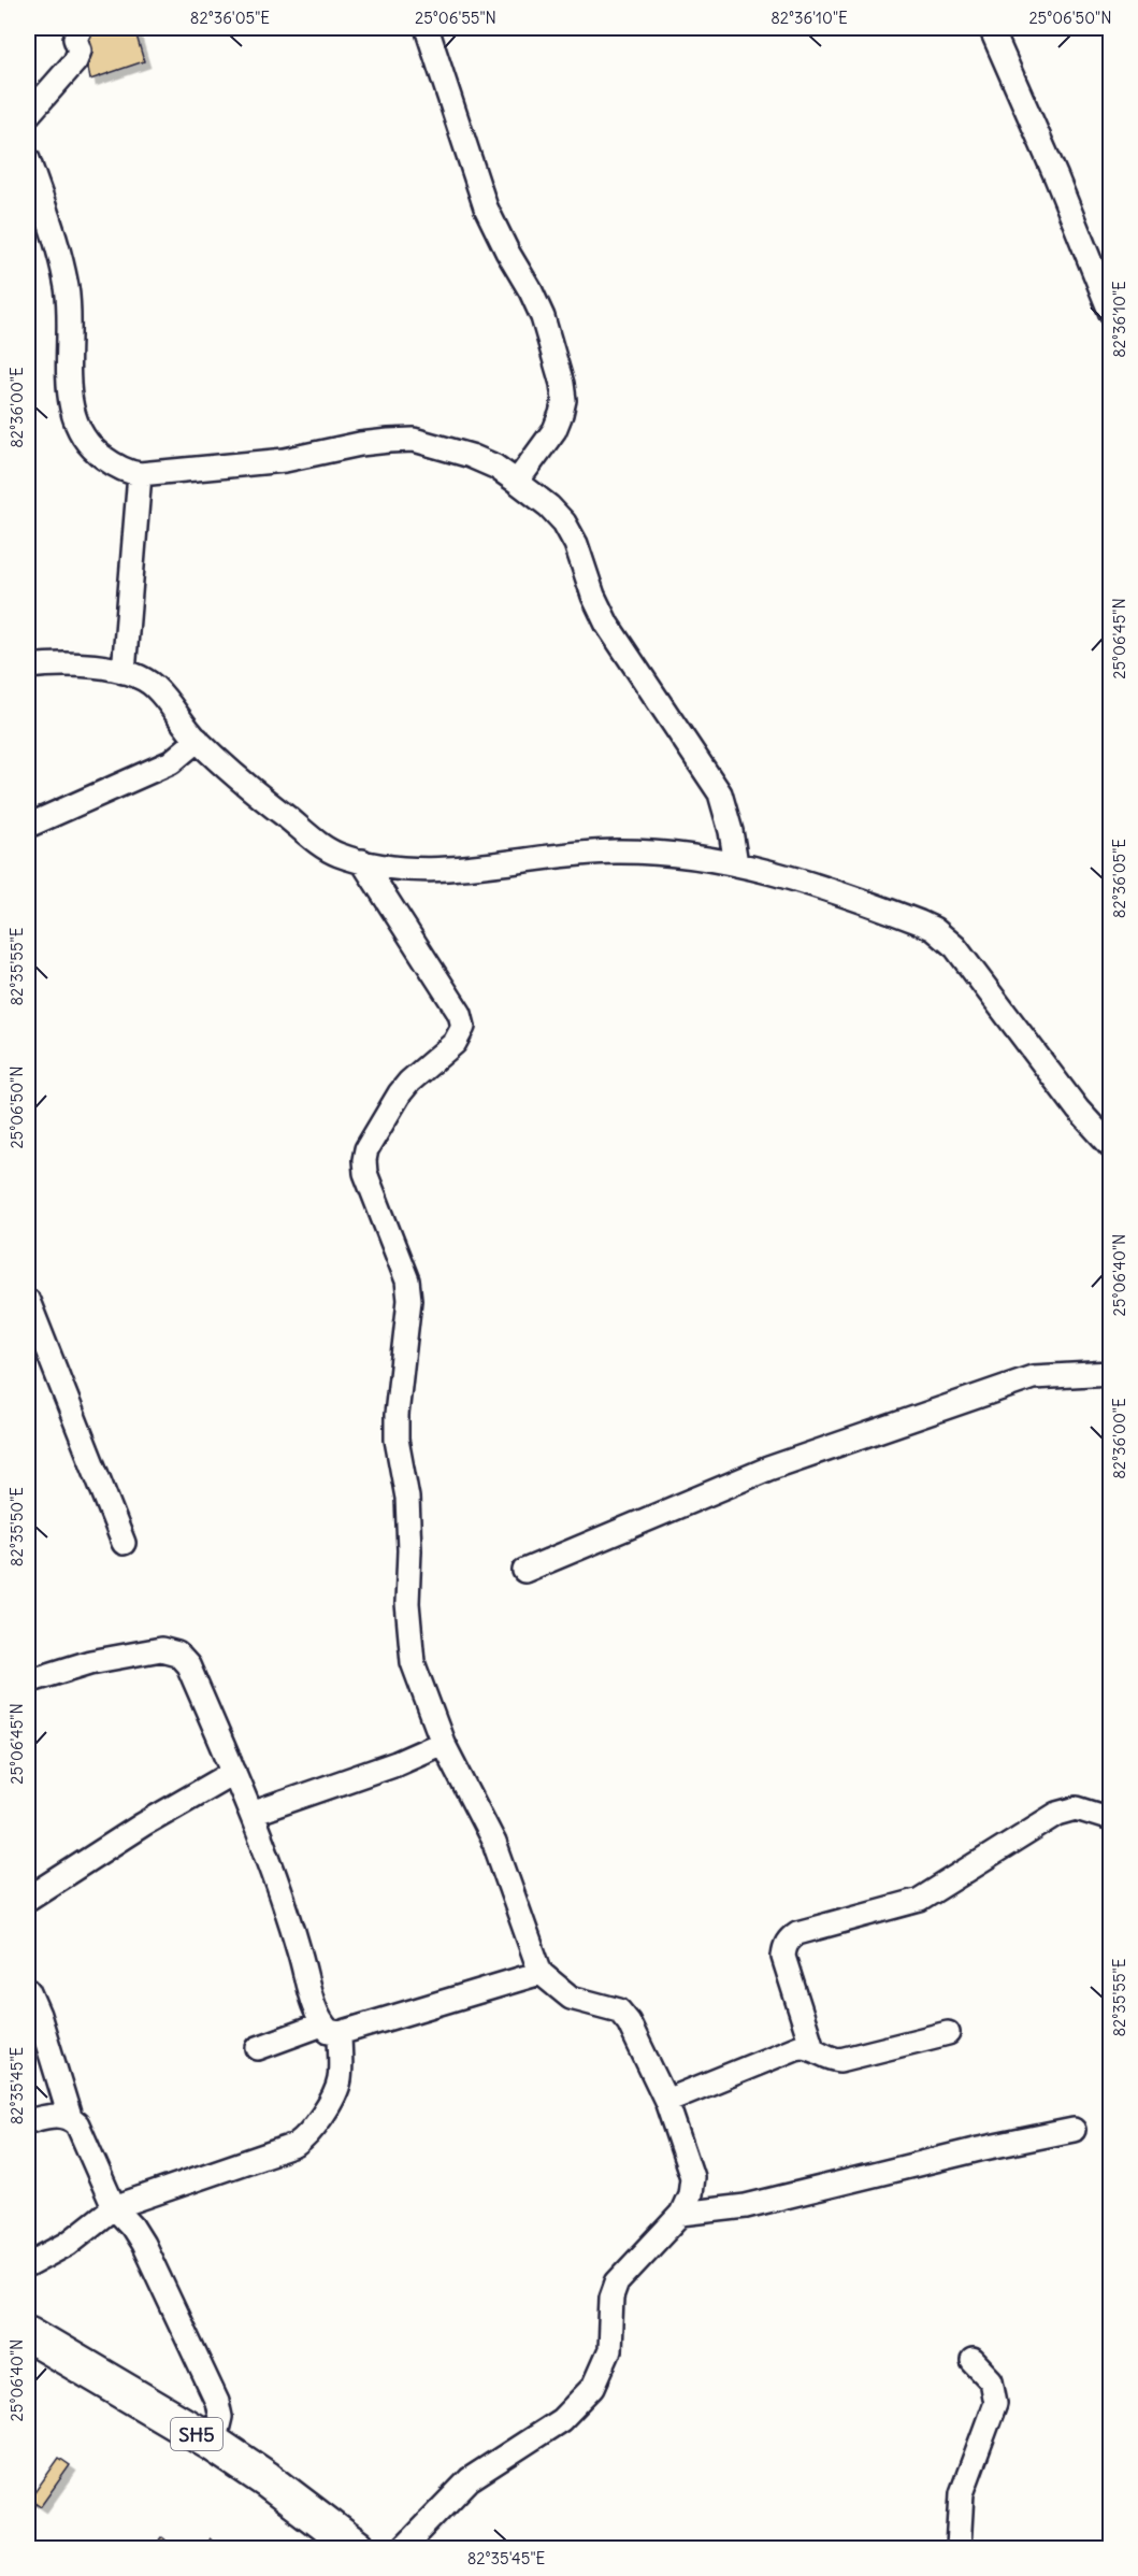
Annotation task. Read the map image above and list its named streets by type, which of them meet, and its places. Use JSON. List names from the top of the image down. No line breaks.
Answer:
{"streets":{"main road":["SH5"]},"coordinates":["82°36'05\"E","25°06'55\"N","82°36'10\"E","25°06'50\"N","82°36'00\"E","25°06'45\"N","82°35'55\"E","25°06'40\"N","82°35'50\"E","82°35'45\"E"]}
